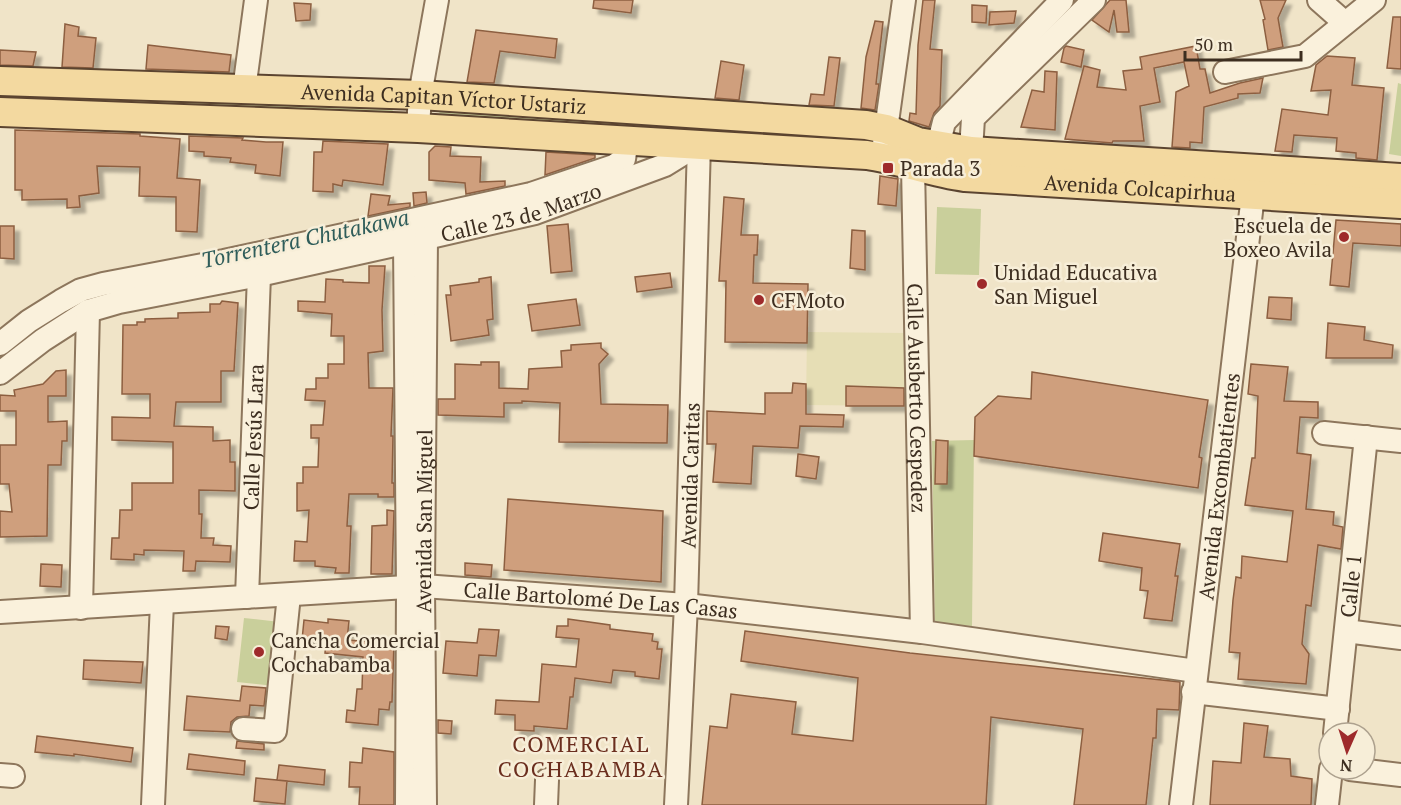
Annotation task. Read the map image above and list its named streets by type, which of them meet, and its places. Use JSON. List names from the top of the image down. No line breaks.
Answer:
{"streets":{"main road":["Avenida Capitan Víctor Ustariz","Avenida Colcapirhua"],"street":["Calle 23 de Marzo","Calle Ausberto Cespedez","Calle Jesús Lara","Avenida Caritas","Avenida Excombatientes","Avenida San Miguel","Calle 1","Calle Bartolomé De Las Casas"]},"crossings":[["Avenida Capitan Víctor Ustariz","Avenida Colcapirhua"],["Avenida Capitan Víctor Ustariz","Calle 23 de Marzo"],["Avenida Capitan Víctor Ustariz","Avenida Caritas"],["Avenida Colcapirhua","Calle Ausberto Cespedez"],["Avenida Colcapirhua","Avenida Excombatientes"],["Calle 23 de Marzo","Calle Jesús Lara"],["Calle 23 de Marzo","Avenida Caritas"],["Calle 23 de Marzo","Avenida San Miguel"],["Calle Ausberto Cespedez","Calle Bartolomé De Las Casas"],["Calle Jesús Lara","Calle Bartolomé De Las Casas"],["Avenida Caritas","Calle Bartolomé De Las Casas"],["Avenida Excombatientes","Calle Bartolomé De Las Casas"],["Avenida San Miguel","Calle Bartolomé De Las Casas"],["Calle 1","Calle Bartolomé De Las Casas"]],"districts":["COMERCIAL COCHABAMBA"],"water":["Torrentera Chutakawa"],"places":{"transit":["Parada 3"],"other":["Escuela de Boxeo Avila","Unidad Educativa San Miguel","CFMoto","Cancha Comercial Cochabamba"]},"scale_bar":"50 m","north":"bottom"}
